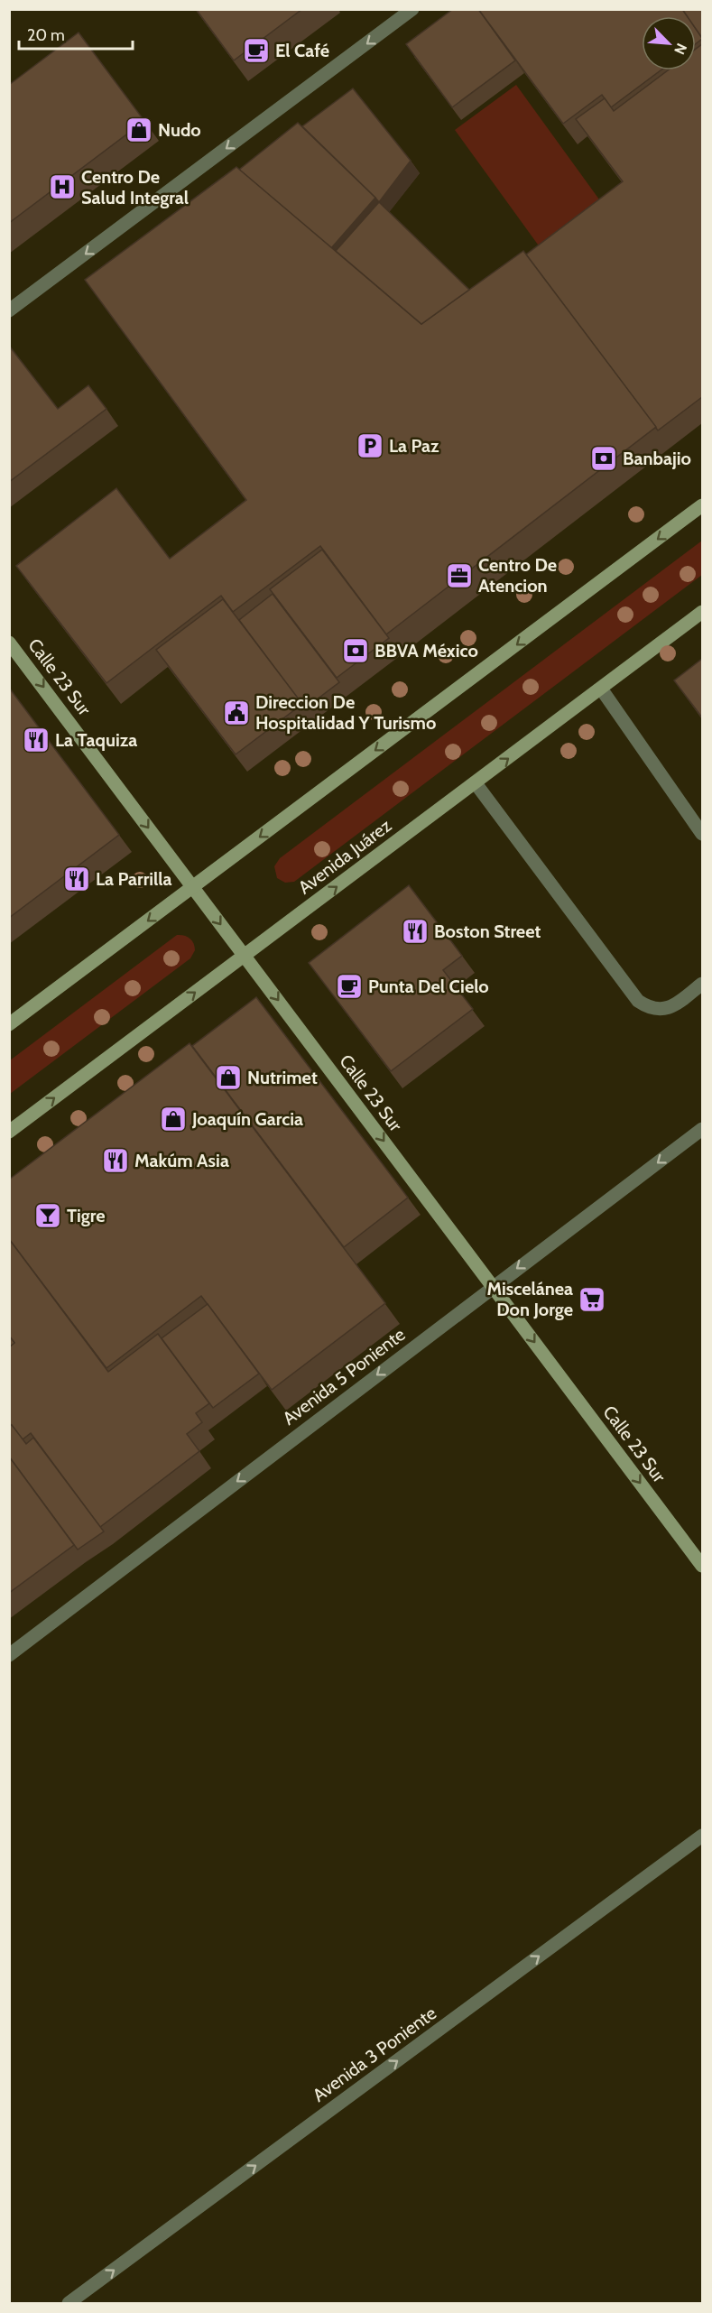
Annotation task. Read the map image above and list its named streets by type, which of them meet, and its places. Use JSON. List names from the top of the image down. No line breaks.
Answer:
{"streets":{"main road":["Calle 23 Sur","Avenida Juárez"],"street":["Avenida 5 Poniente","Avenida 3 Poniente"]},"crossings":[["Calle 23 Sur","Avenida Juárez"],["Calle 23 Sur","Avenida 5 Poniente"]],"one_way":["Calle 23 Sur","Avenida 5 Poniente","Avenida 3 Poniente"],"places":{"cafe":["El Café","Punta Del Cielo"],"shop":["Nudo","Nutrimet","Joaquín Garcia"],"hospital":["Centro De Salud Integral"],"parking":["La Paz"],"bank":["Banbajio","BBVA México"],"office":["Centro De Atencion"],"public building":["Direccion De Hospitalidad Y Turismo"],"restaurant":["La Taquiza","La Parrilla","Boston Street","Makúm Asia"],"bar":["Tigre"],"supermarket":["Miscelánea Don Jorge"]},"scale_bar":"20 m","north":"bottom right"}
